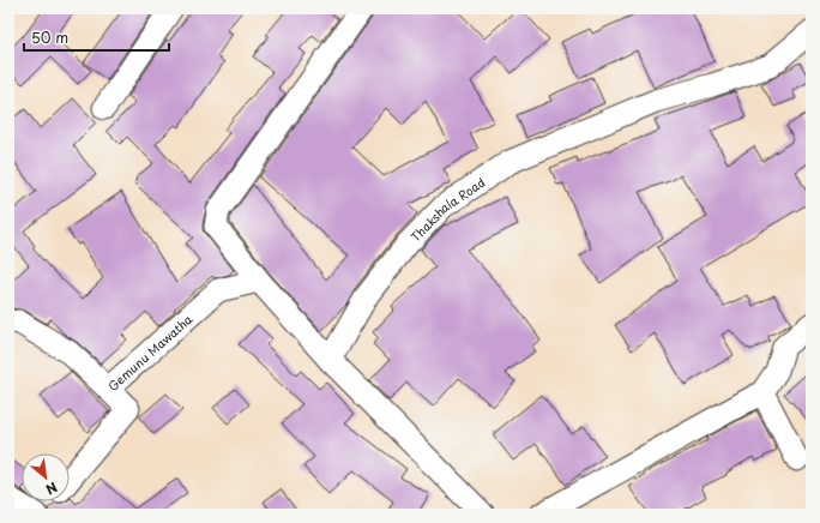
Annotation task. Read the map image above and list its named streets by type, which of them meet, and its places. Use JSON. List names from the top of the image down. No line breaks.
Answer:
{"streets":{"street":["Thakshala Road","Gemunu Mawatha"]},"scale_bar":"50 m","north":"bottom right"}
